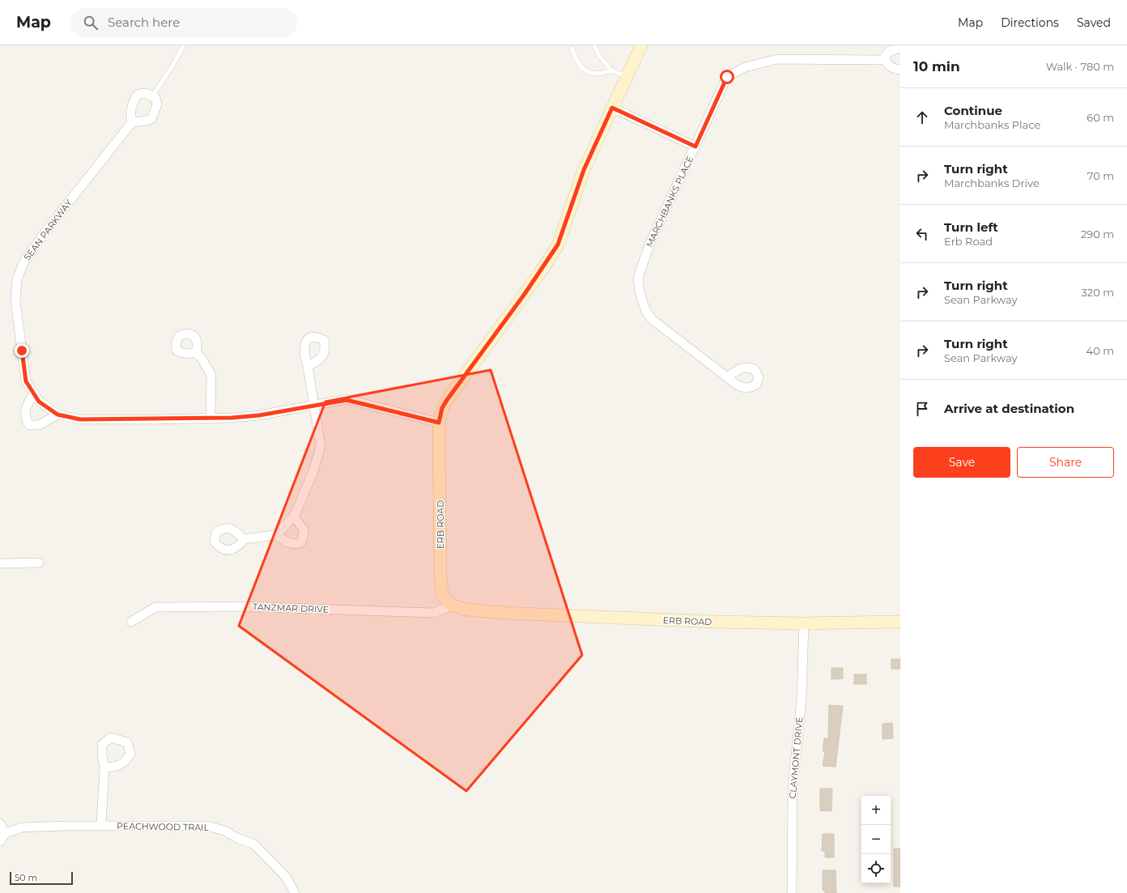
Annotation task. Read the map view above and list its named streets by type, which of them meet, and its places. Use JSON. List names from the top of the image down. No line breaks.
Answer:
{"streets":{"street":["MARCHBANKS PLACE","SEAN PARKWAY","ERB ROAD","TANZMAR DRIVE","CLAYMONT DRIVE","PEACHWOOD TRAIL"]},"crossings":[["SEAN PARKWAY","ERB ROAD"],["ERB ROAD","TANZMAR DRIVE"],["ERB ROAD","CLAYMONT DRIVE"]],"scale_bar":"50 m","page":{"header":"Map","search":"Search here","nav":["Map","Directions","Saved"],"heading":["10 min","Walk · 780 m"],"list":[["Continue","Marchbanks Place","60 m"],["Turn right","Marchbanks Drive","70 m"],["Turn left","Erb Road","290 m"],["Turn right","Sean Parkway","320 m"],["Turn right","Sean Parkway","40 m"],"Arrive at destination"],"buttons":["Save","Share"],"map_buttons":["+","−"],"scale":"50 m"}}
